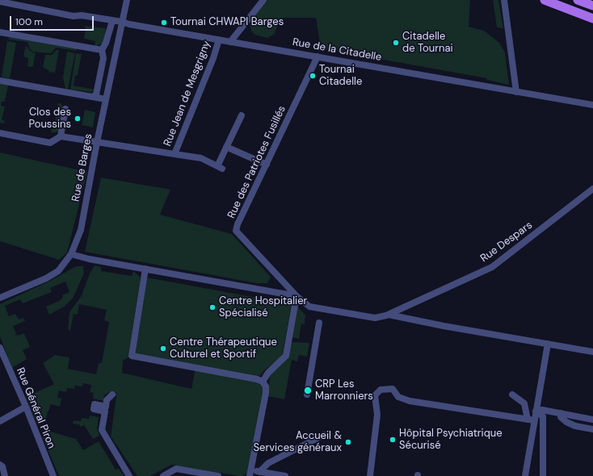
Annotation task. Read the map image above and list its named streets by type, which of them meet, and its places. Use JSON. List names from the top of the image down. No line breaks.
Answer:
{"streets":{"street":["Rue de la Citadelle","Rue Jean de Mesgrigny","Rue des Patriotes Fusillés","Rue de Barges","Rue Despars","Rue Général Piron"]},"crossings":[["Rue de la Citadelle","Rue Jean de Mesgrigny"],["Rue de la Citadelle","Rue des Patriotes Fusillés"],["Rue de la Citadelle","Rue de Barges"],["Rue Jean de Mesgrigny","Rue de Barges"],["Rue des Patriotes Fusillés","Rue de Barges"],["Rue des Patriotes Fusillés","Rue Despars"]],"places":["Tournai CHWAPI Barges","Citadelle de Tournai","Tournai Citadelle","Clos des Poussins","Centre Hospitalier Spécialisé","Centre Thérapeutique Culturel et Sportif","CRP Les Marronniers","Hôpital Psychiatrique Sécurisé","Accueil & Services généraux"],"scale_bar":"100 m"}
